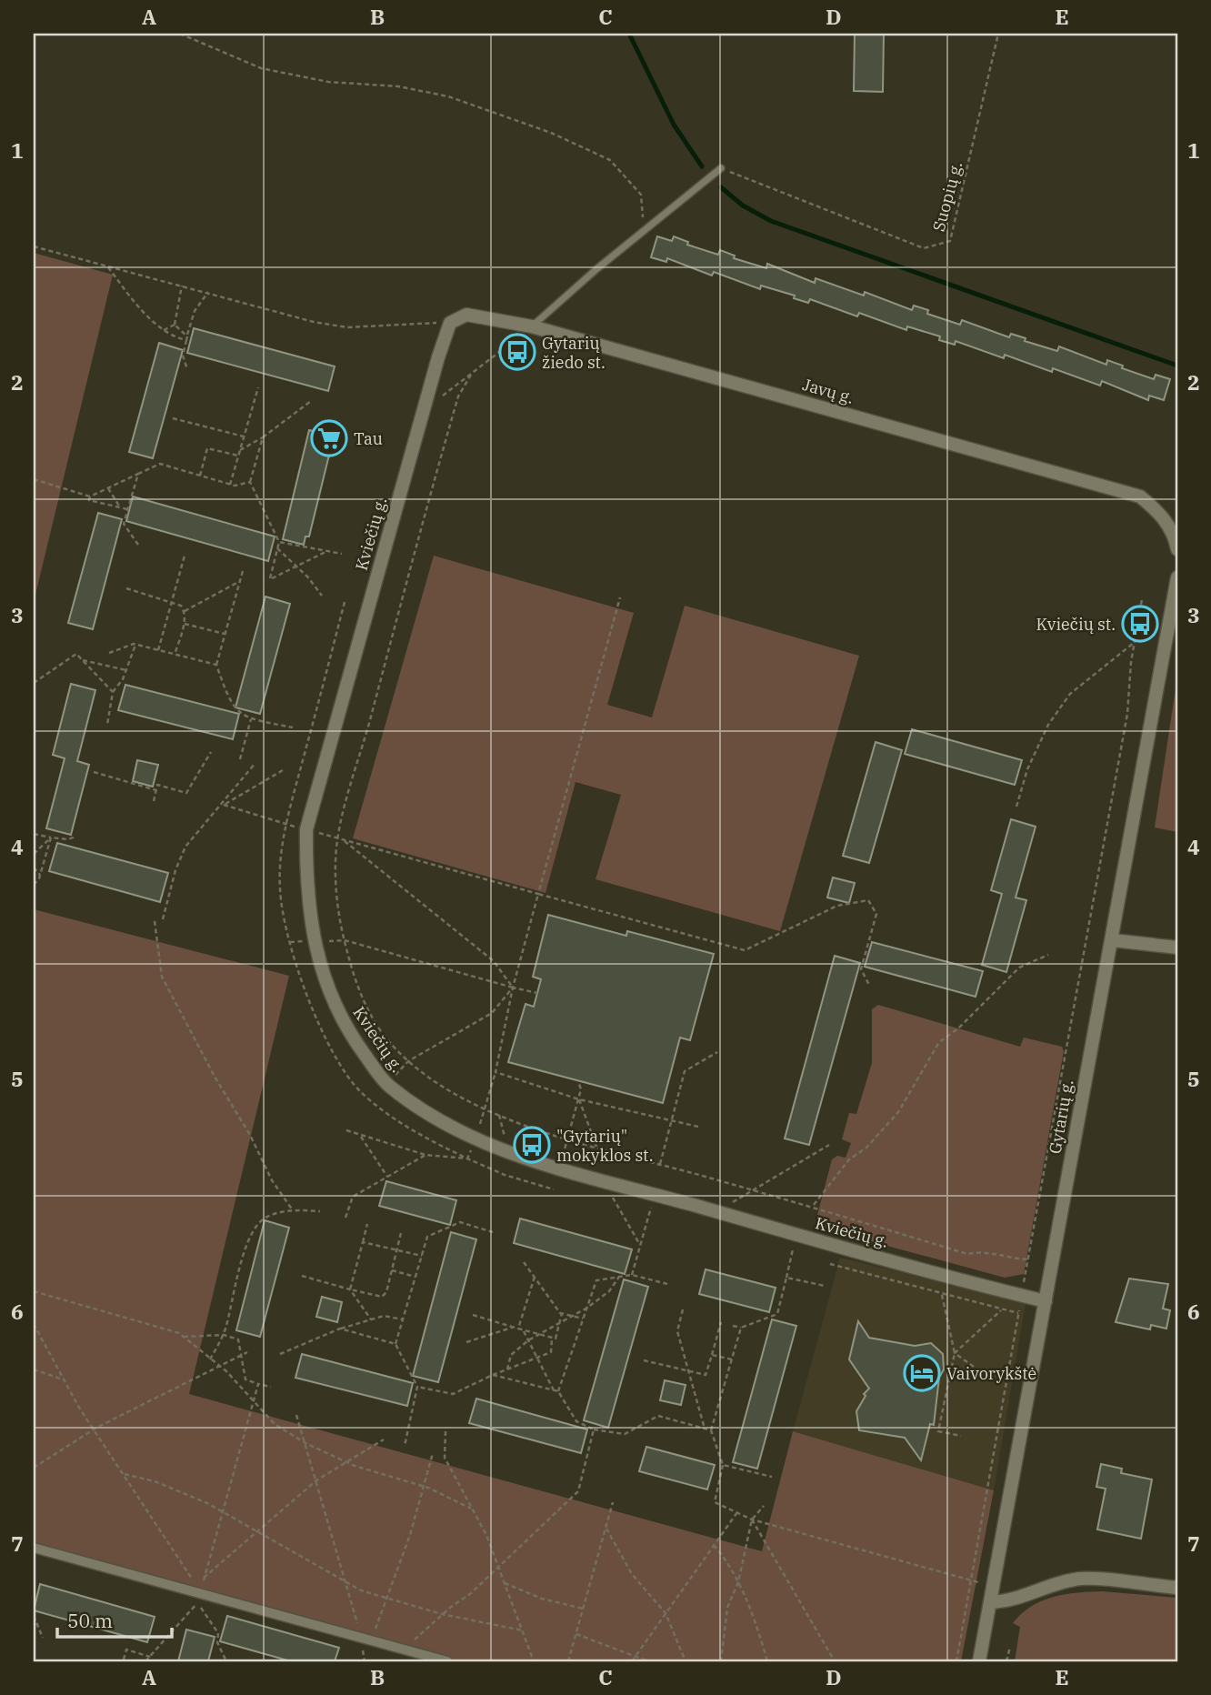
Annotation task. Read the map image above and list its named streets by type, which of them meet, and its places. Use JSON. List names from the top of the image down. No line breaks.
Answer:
{"streets":{"street":["Javų g.","Kviečių g.","Gytarių g."],"path":["Suopių g."]},"crossings":[["Javų g.","Kviečių g."],["Kviečių g.","Gytarių g."]],"places":{"bus stop":["Gytarių žiedo st.","Kviečių st.","\"Gytarių\" mokyklos st."],"supermarket":["Tau"],"hotel":["Vaivorykštė"]},"scale_bar":"50 m","grid":{"columns":["A","B","C","D","E"],"rows":["1","2","3","4","5","6","7"]}}
